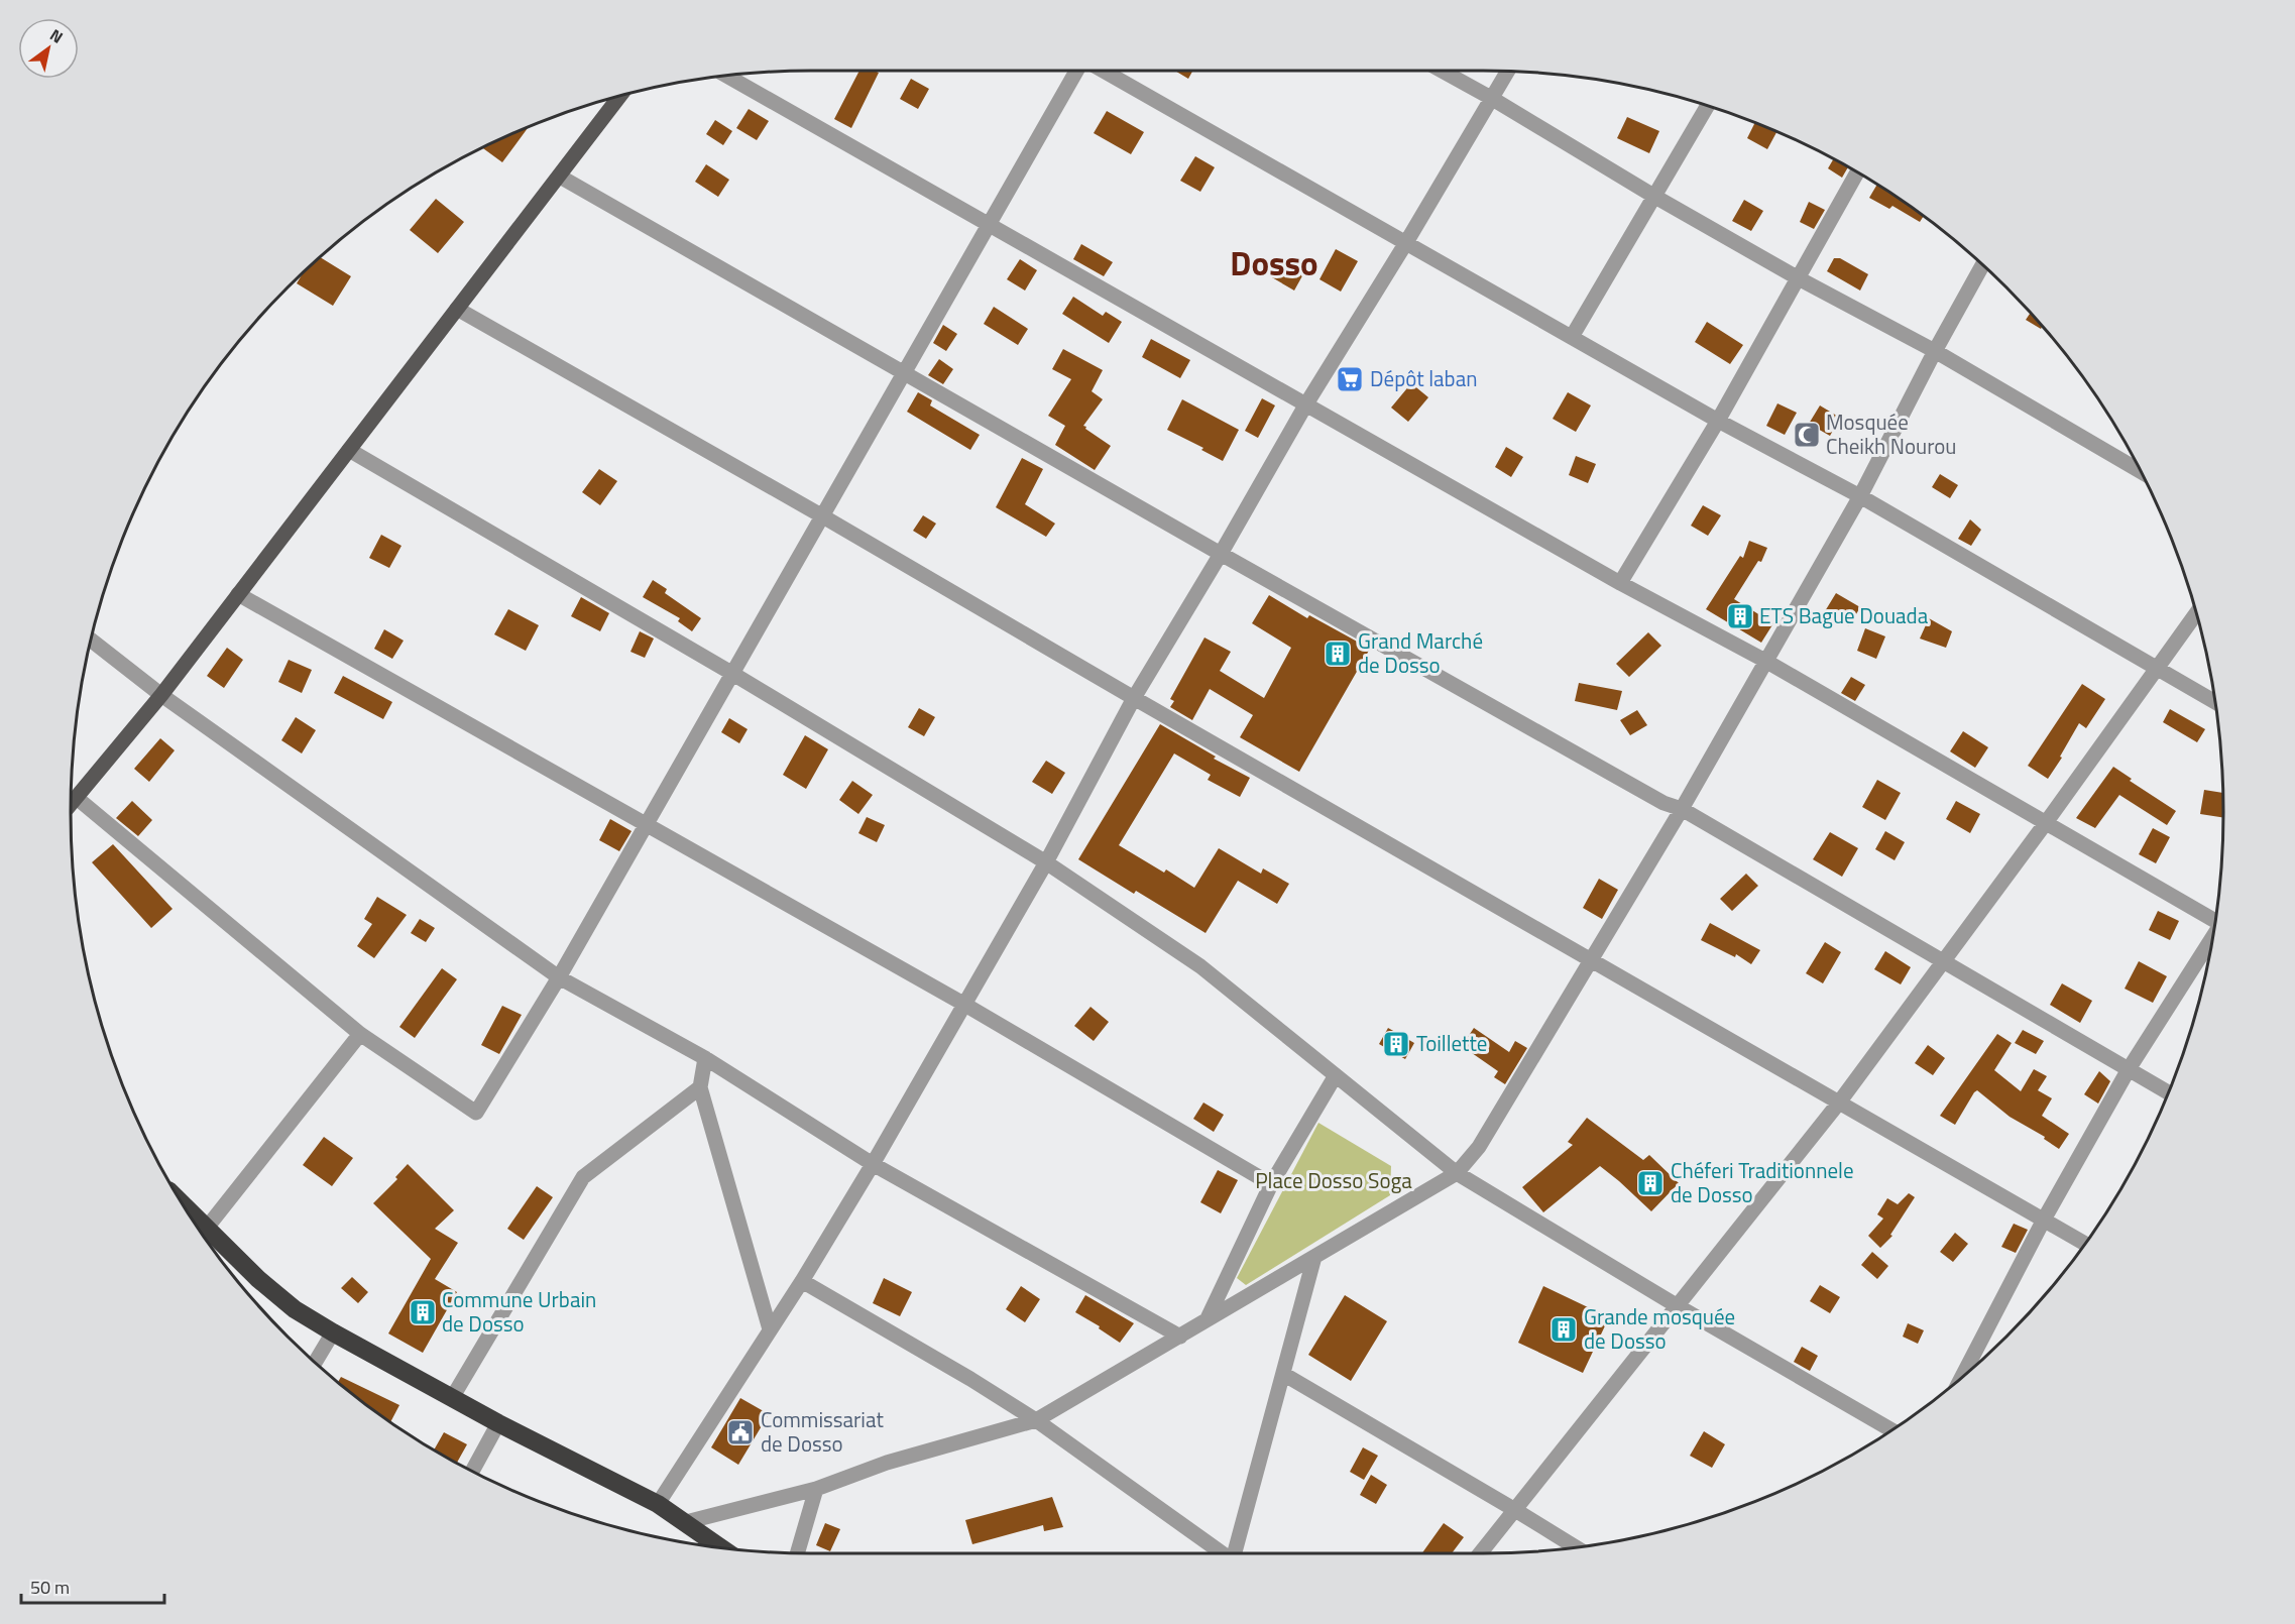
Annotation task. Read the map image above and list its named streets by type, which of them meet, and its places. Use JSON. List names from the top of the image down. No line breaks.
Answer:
{"districts":["Dosso"],"parks":["Place Dosso Soga"],"places":{"supermarket":["Dépôt laban"],"mosque":["Mosquée Cheikh Nourou"],"building":["ETS Bague Douada","Grand Marché de Dosso","Toillette","Chéferi Traditionnele de Dosso","Commune Urbain de Dosso","Grande mosquée de Dosso"],"public building":["Commissariat de Dosso"]},"scale_bar":"50 m","north":"top right"}
